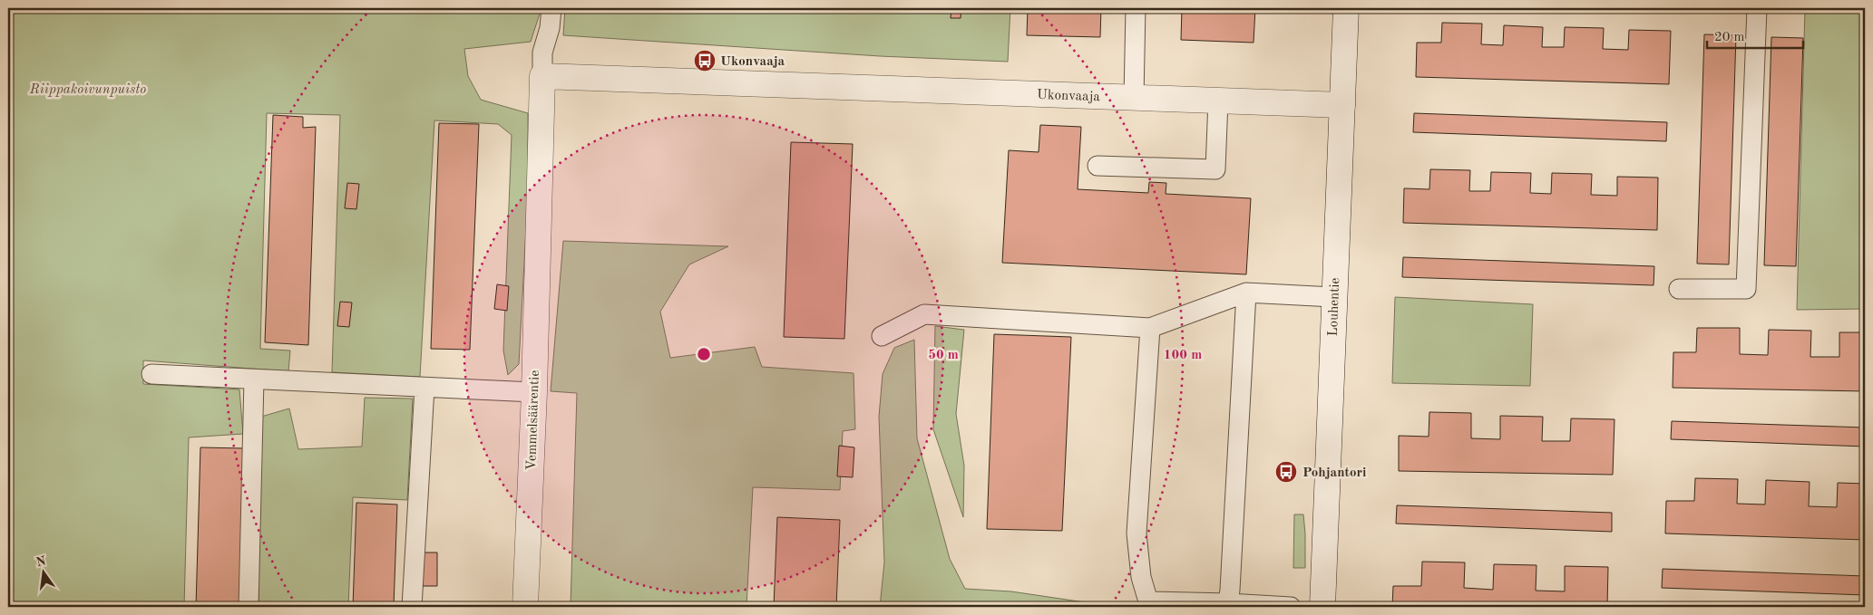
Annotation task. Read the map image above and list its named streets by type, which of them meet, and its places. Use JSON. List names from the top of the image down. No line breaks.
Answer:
{"streets":{"street":["Ukonvaaja","Louhentie","Vemmelsäärentie"]},"crossings":[["Ukonvaaja","Louhentie"],["Ukonvaaja","Vemmelsäärentie"]],"parks":["Riippakoivunpuisto"],"places":{"bus stop":["Ukonvaaja","Pohjantori"]},"scale_bar":"20 m","north":"top","rings":["50 m","100 m"]}
